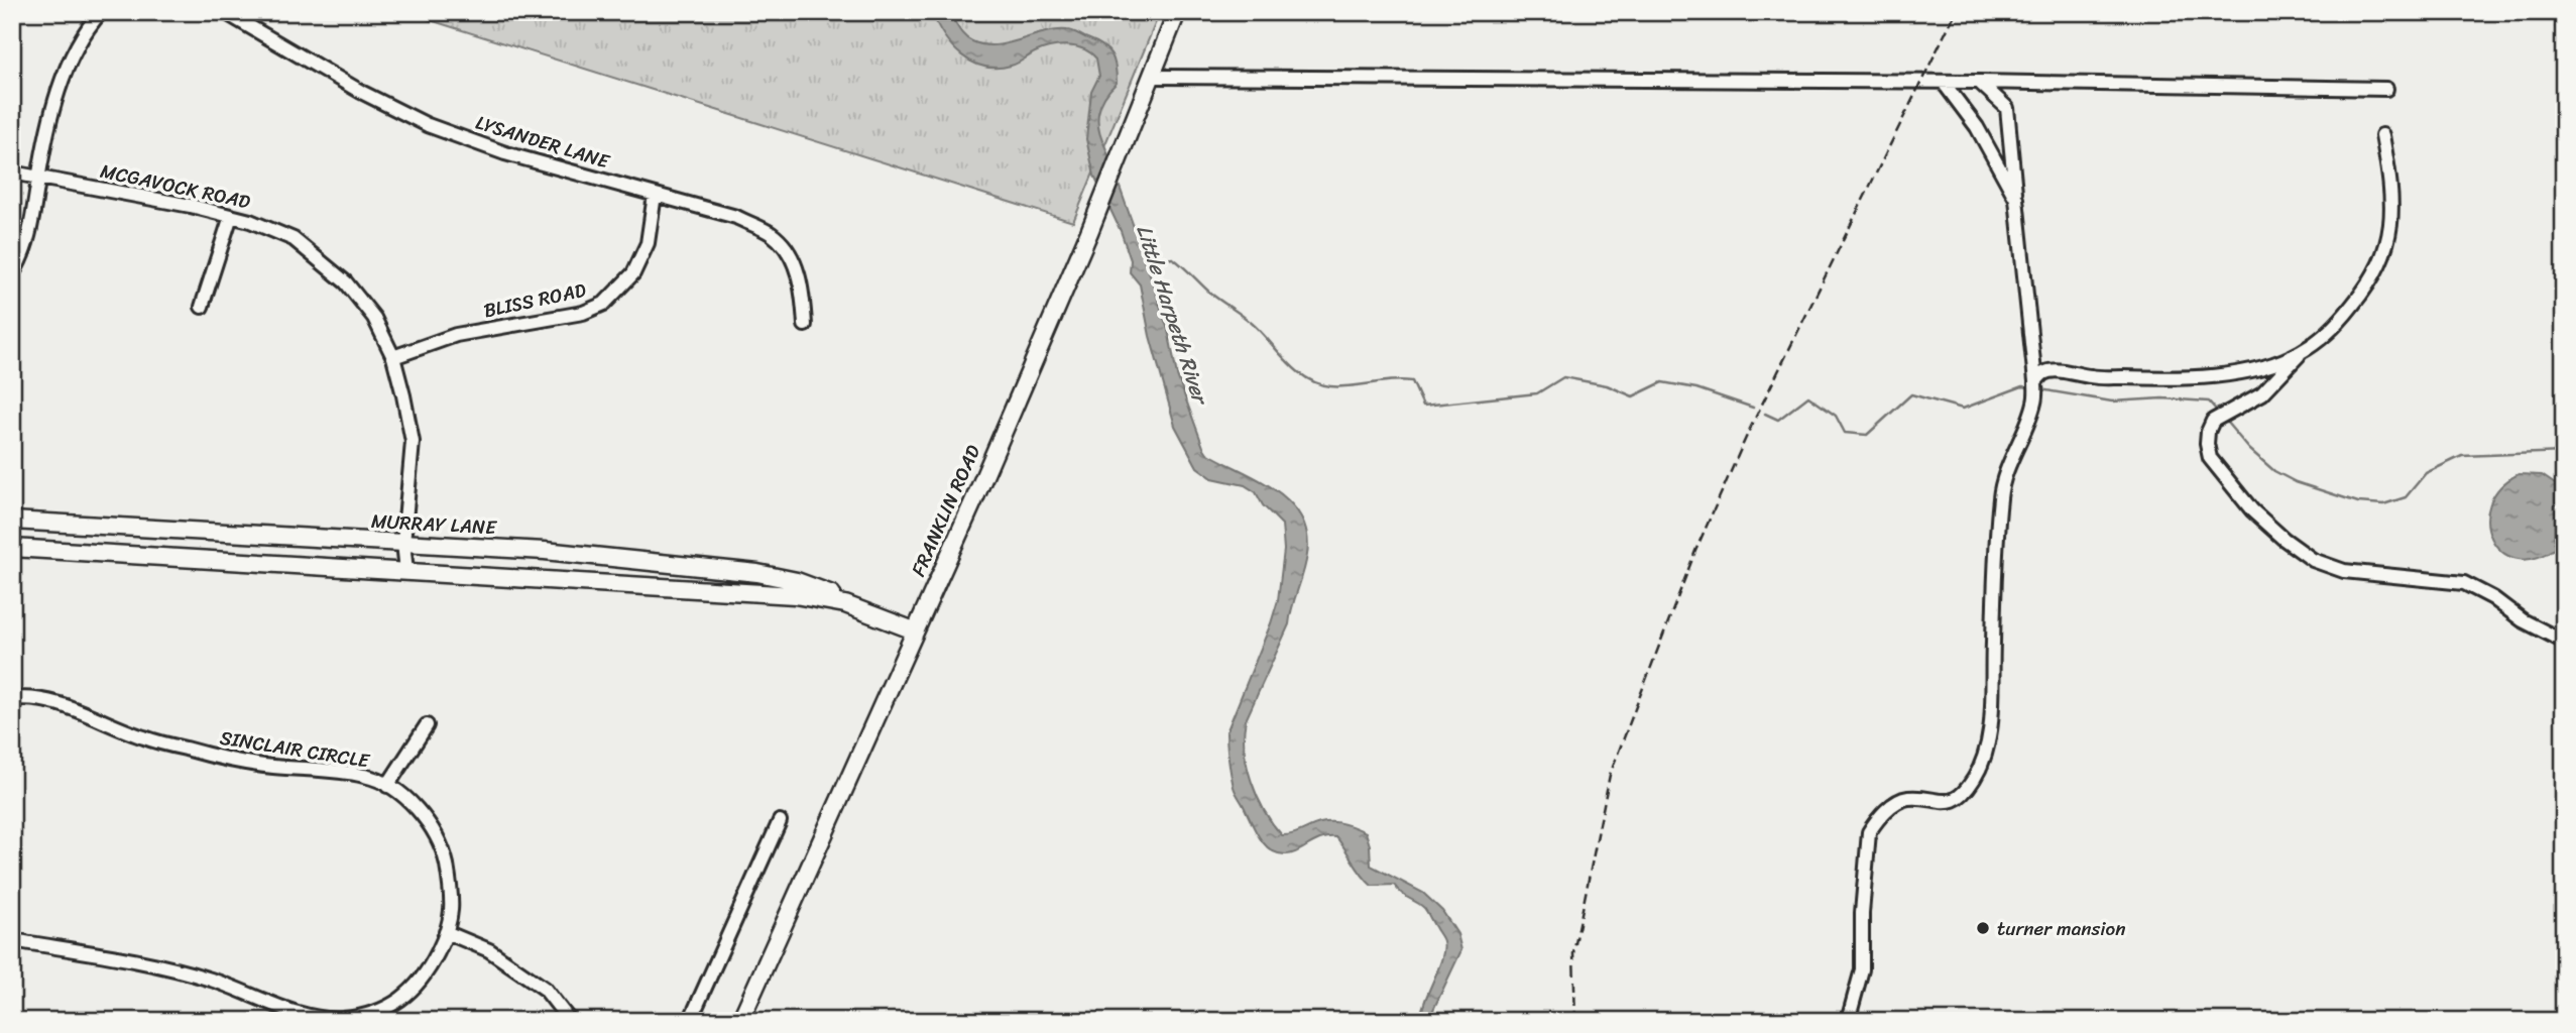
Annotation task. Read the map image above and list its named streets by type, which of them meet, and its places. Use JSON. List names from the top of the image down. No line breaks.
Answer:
{"streets":{"main road":["FRANKLIN ROAD","MURRAY LANE"],"street":["LYSANDER LANE","MCGAVOCK ROAD","BLISS ROAD","SINCLAIR CIRCLE"]},"crossings":[["LYSANDER LANE","BLISS ROAD"],["MCGAVOCK ROAD","BLISS ROAD"],["MCGAVOCK ROAD","MURRAY LANE"],["FRANKLIN ROAD","MURRAY LANE"]],"water":["Little Harpeth River"],"places":["turner mansion"]}
